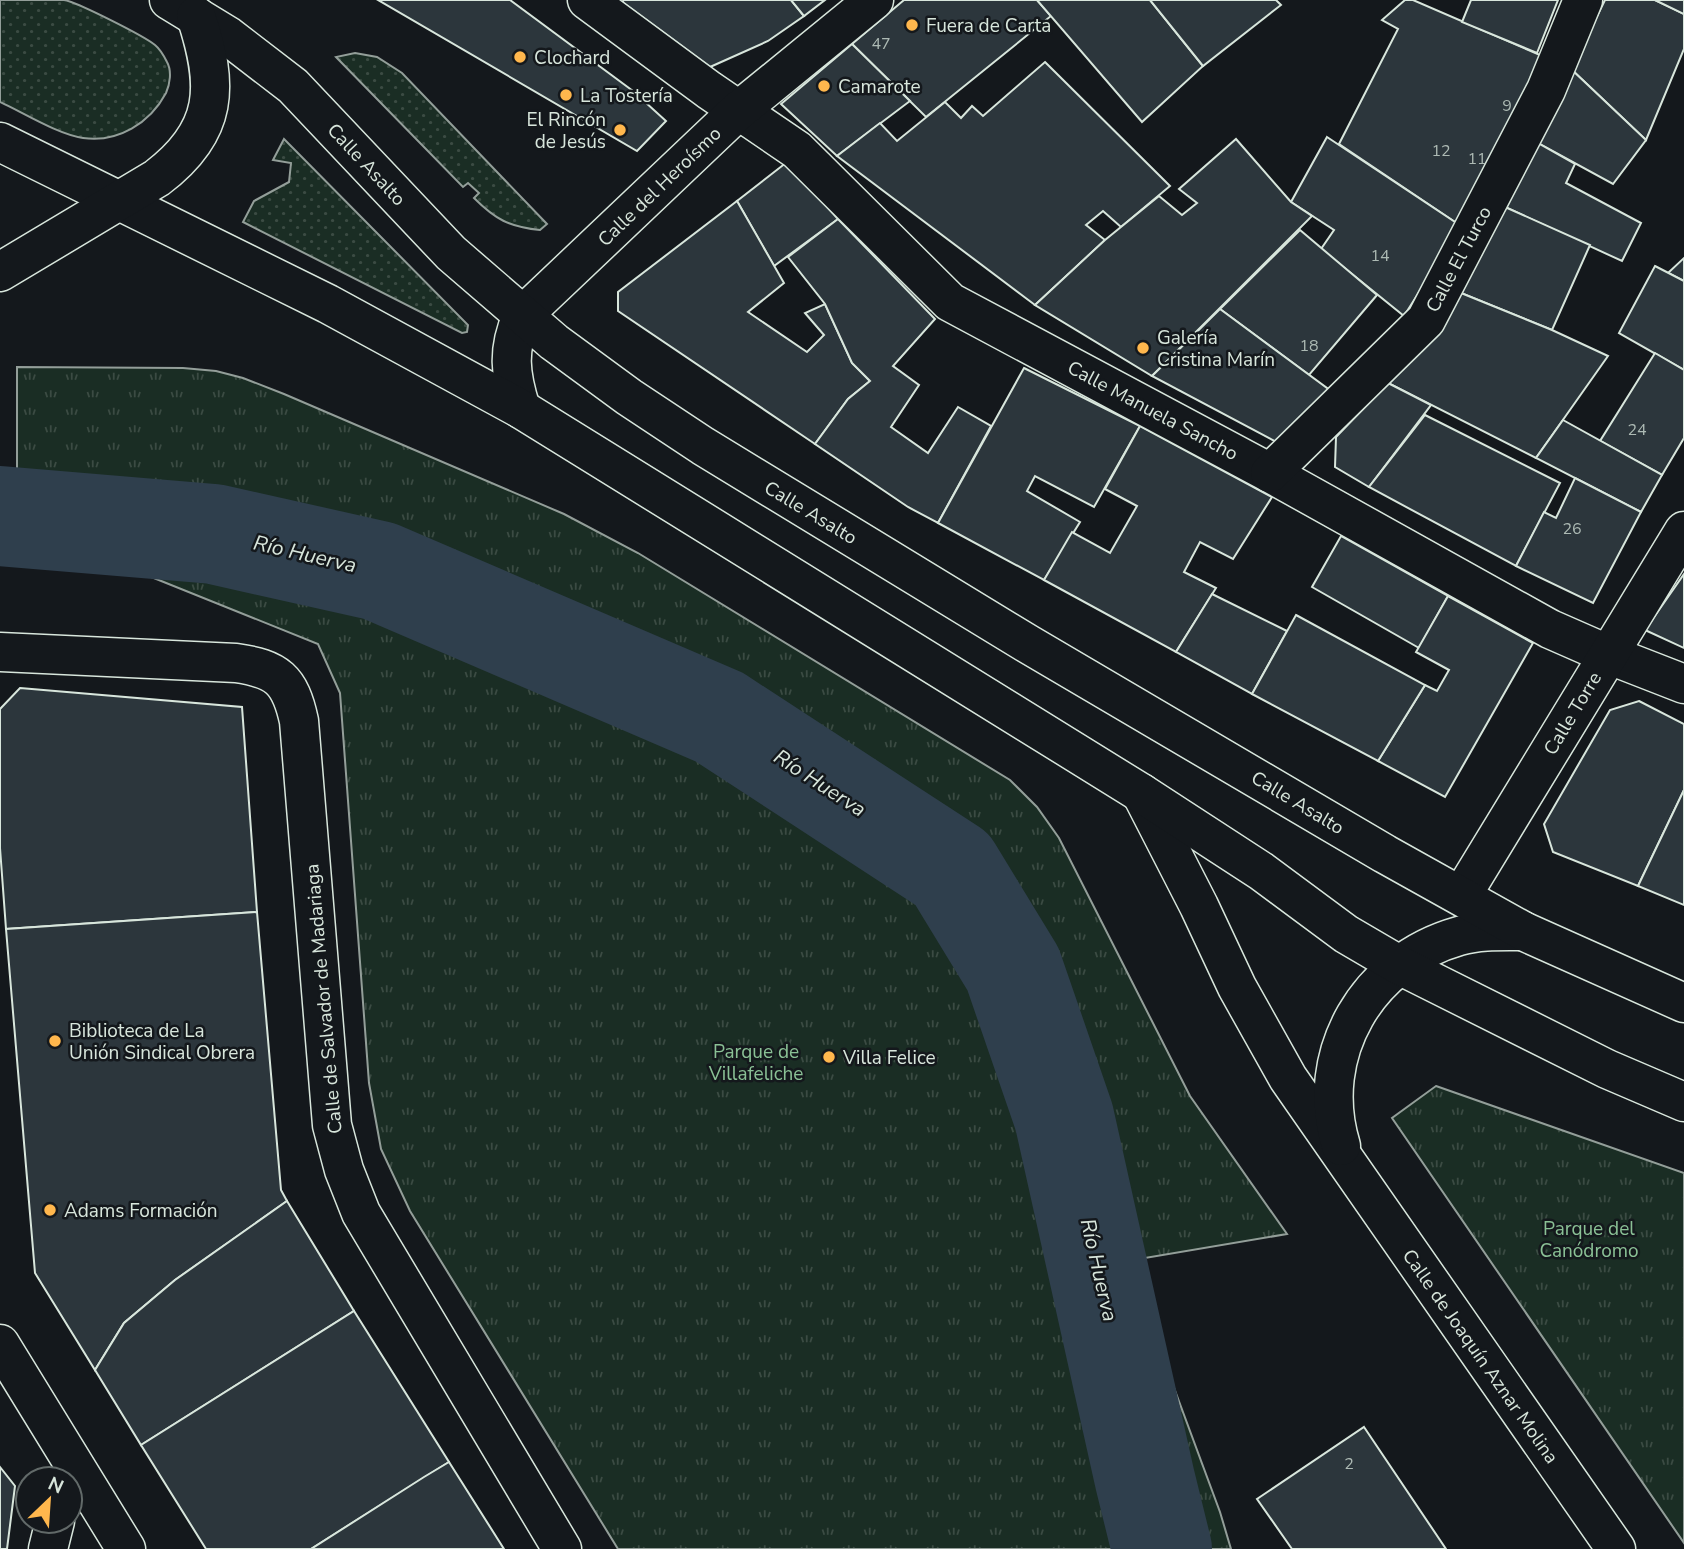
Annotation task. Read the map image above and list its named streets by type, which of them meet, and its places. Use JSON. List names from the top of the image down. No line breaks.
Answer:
{"streets":{"street":["Calle Asalto","Calle del Heroísmo","Calle El Turco","Calle Manuela Sancho","Calle Torre","Calle de Salvador de Madariaga","Calle de Joaquín Aznar Molina"]},"crossings":[["Calle Asalto","Calle del Heroísmo"],["Calle Asalto","Calle Torre"],["Calle Asalto","Calle de Joaquín Aznar Molina"],["Calle del Heroísmo","Calle Manuela Sancho"],["Calle El Turco","Calle Manuela Sancho"],["Calle Manuela Sancho","Calle Torre"]],"water":["Río Huerva"],"parks":["Parque de Villafeliche","Parque del Canódromo"],"places":["Fuera de Carta","Clochard","Camarote","La Tostería","El Rincón de Jesús","Galería Cristina Marín","Biblioteca de La Unión Sindical Obrera","Villa Felice","Adams Formación"],"house_numbers":["47","9","12","11","14","18","24","26","2"],"north":"top right"}
